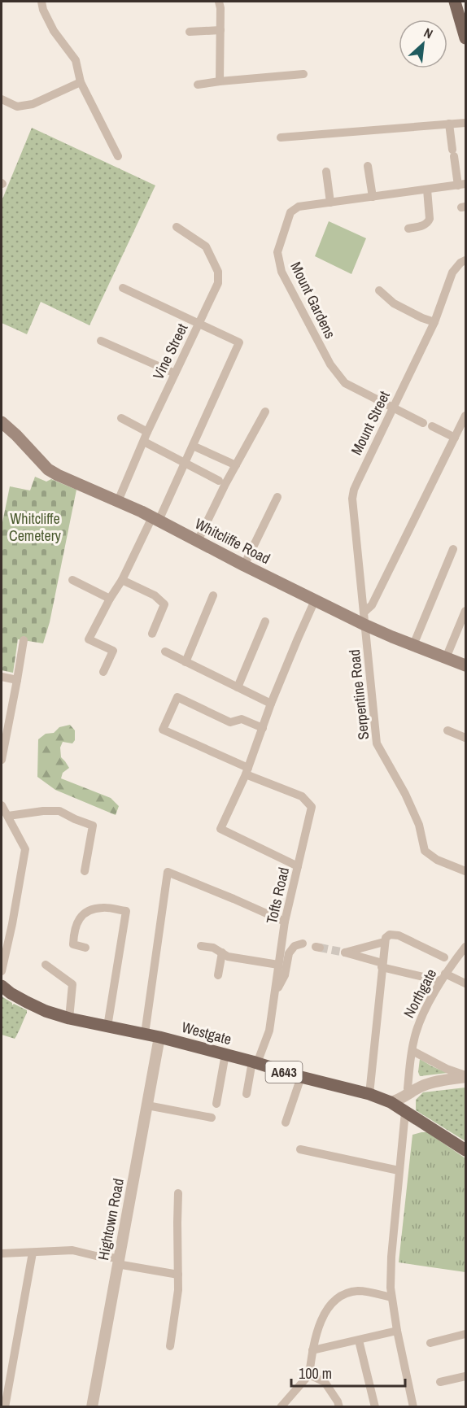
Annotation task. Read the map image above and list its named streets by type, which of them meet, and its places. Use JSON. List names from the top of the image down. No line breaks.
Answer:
{"streets":{"main road":["Whitcliffe Road","Westgate","A643"],"street":["Mount Gardens","Vine Street","Mount Street","Serpentine Road","Tofts Road","Northgate","Hightown Road"]},"crossings":[["Mount Gardens","Mount Street"],["Vine Street","Whitcliffe Road"],["Mount Street","Whitcliffe Road"],["Mount Street","Serpentine Road"],["Whitcliffe Road","Serpentine Road"],["Tofts Road","Westgate"],["Northgate","Westgate"],["Northgate","A643"],["Westgate","A643"],["Westgate","Hightown Road"]],"parks":["Whitcliffe Cemetery"],"scale_bar":"100 m","north":"top right"}
